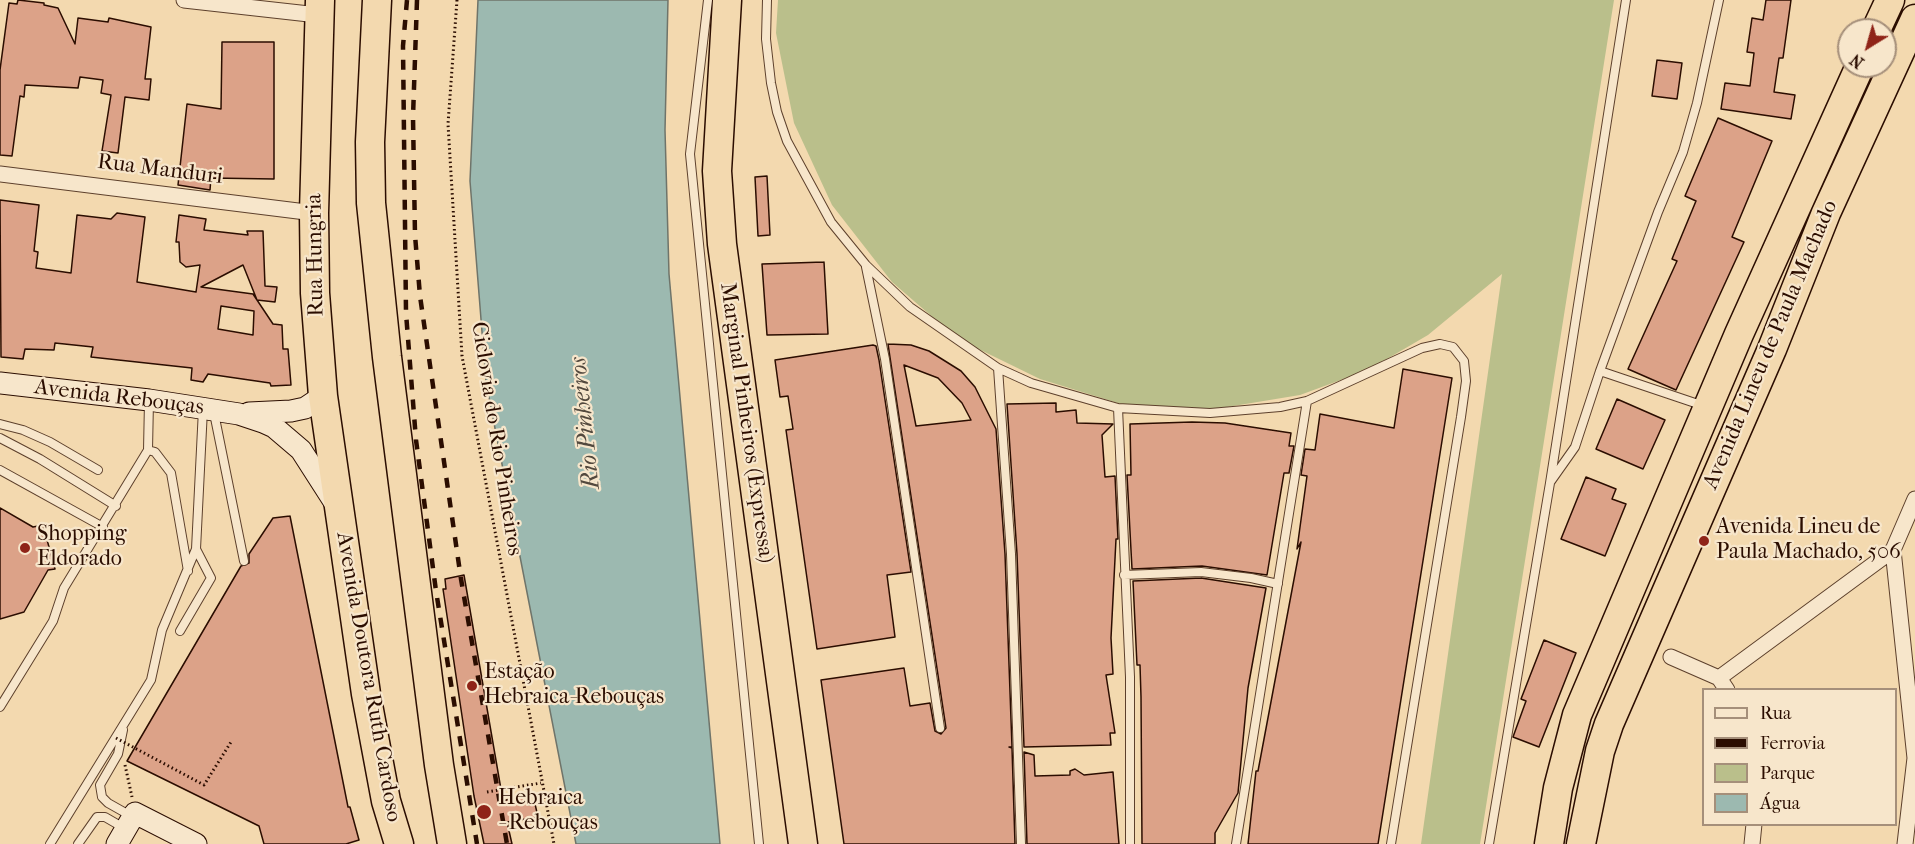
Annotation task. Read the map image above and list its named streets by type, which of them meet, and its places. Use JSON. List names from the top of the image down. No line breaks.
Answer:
{"streets":{"highway":["Rua Hungria","Avenida Lineu de Paula Machado","Marginal Pinheiros (Expressa)","Avenida Doutora Ruth Cardoso"],"street":["Rua Manduri","Avenida Rebouças"],"path":["Ciclovia do Rio Pinheiros"]},"crossings":[["Rua Manduri","Rua Hungria"],["Rua Hungria","Avenida Rebouças"],["Rua Hungria","Avenida Doutora Ruth Cardoso"],["Avenida Rebouças","Avenida Doutora Ruth Cardoso"]],"water":["Rio Pinheiros"],"places":["Avenida Lineu de Paula Machado, 506","Shopping Eldorado","Estação Hebraica-Rebouças","Hebraica - Rebouças"],"legend":["Rua","Ferrovia","Parque","Água"],"north":"bottom left"}
